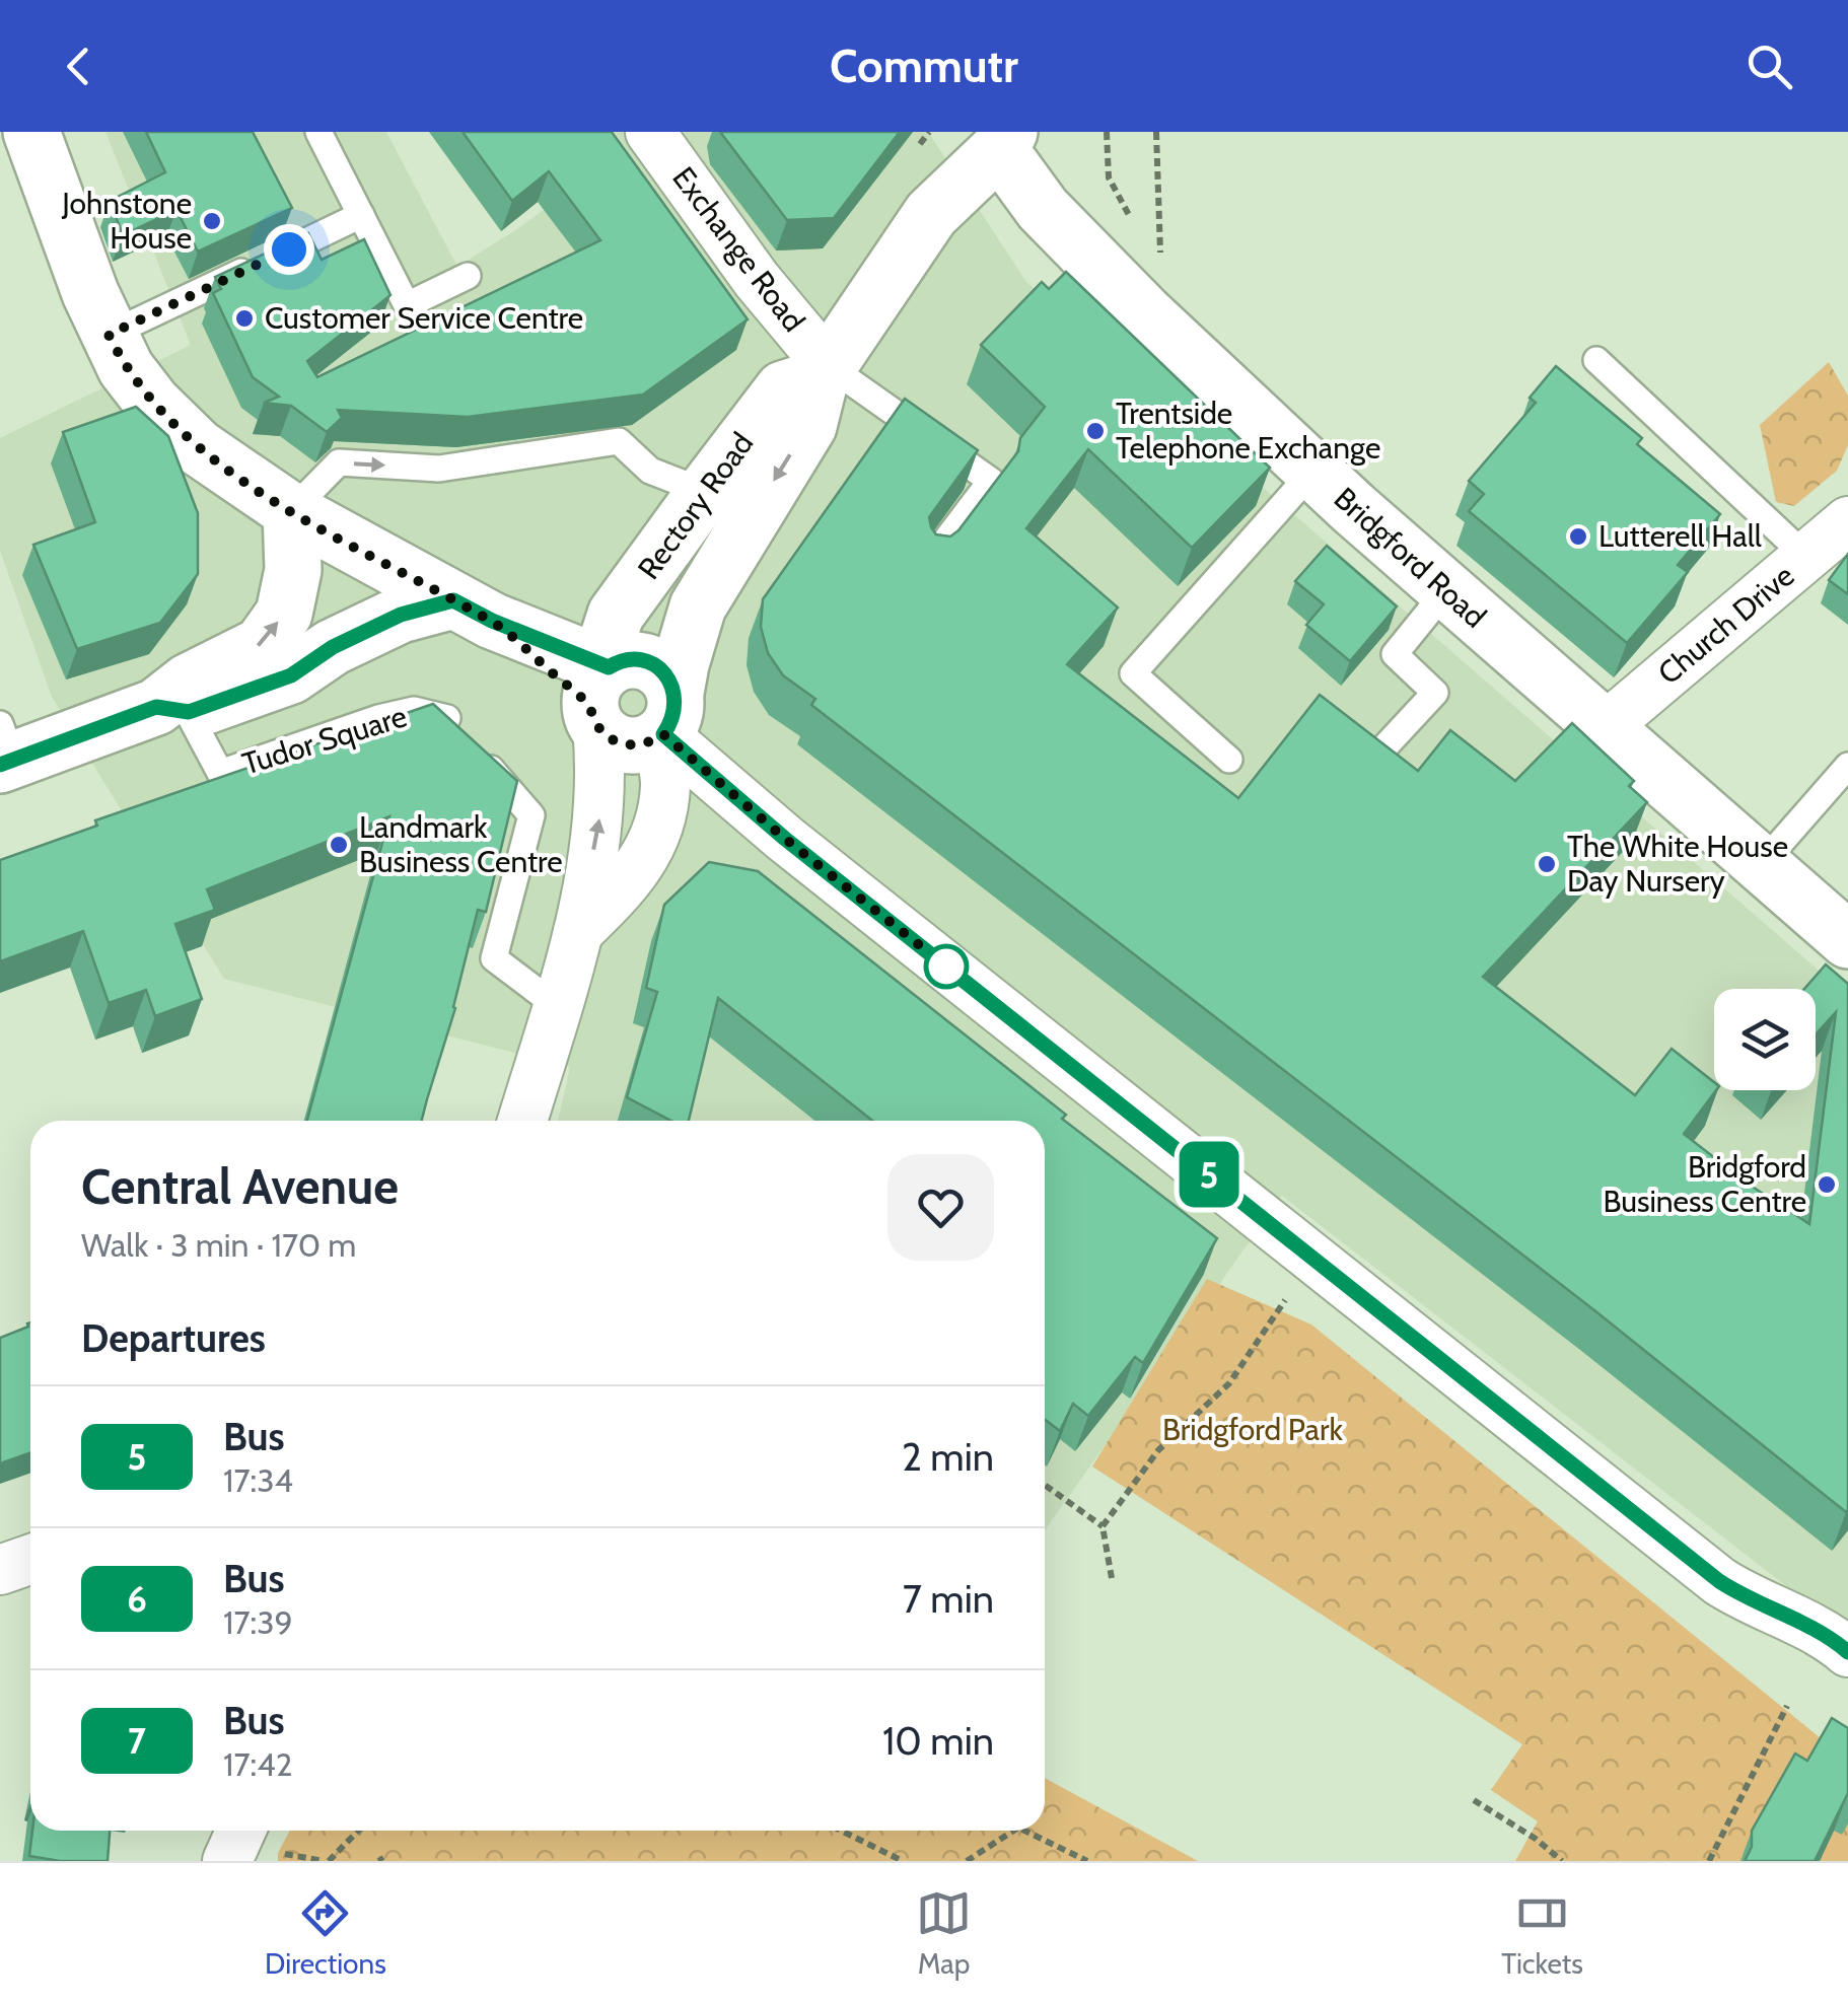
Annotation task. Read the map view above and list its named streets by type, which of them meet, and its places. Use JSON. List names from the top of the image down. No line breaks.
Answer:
{"streets":{"street":["Exchange Road","Rectory Road","Bridgford Road","Church Drive"],"lane":["Tudor Square"]},"crossings":[["Exchange Road","Rectory Road"],["Rectory Road","Bridgford Road"],["Bridgford Road","Church Drive"]],"parks":["Bridgford Park"],"places":["Johnstone House","Customer Service Centre","Trentside Telephone Exchange","Lutterell Hall","Landmark Business Centre","The White House Day Nursery","Bridgford Business Centre"],"lines":["bus line 5"],"page":{"header":"Commutr","on_map":"5","heading":[["Central Avenue","Walk · 3 min · 170 m"],"Departures"],"list":[{"mark":"5","name":"Bus","note":"17:34","value":"2 min"},{"mark":"6","name":"Bus","note":"17:39","value":"7 min"},{"mark":"7","name":"Bus","note":"17:42","value":"10 min"}],"tabs":["Directions","Map","Tickets"]}}
